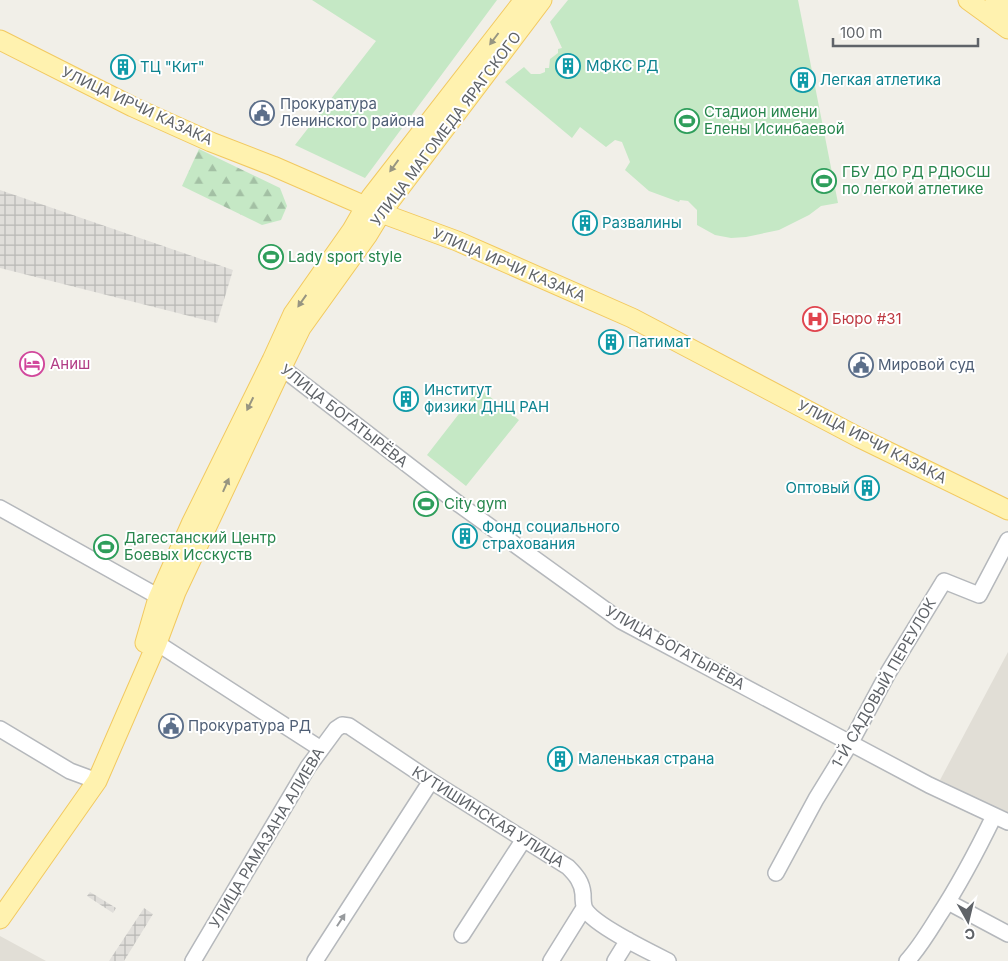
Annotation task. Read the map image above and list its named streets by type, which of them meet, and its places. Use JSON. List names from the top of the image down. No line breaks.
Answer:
{"streets":{"main road":["УЛИЦА ИРЧИ КАЗАКА","УЛИЦА МАГОМЕДА ЯРАГСКОГО"],"street":["УЛИЦА БОГАТЫРЁВА","1-Й САДОВЫЙ ПЕРЕУЛОК","КУТИШИНСКАЯ УЛИЦА","УЛИЦА РАМАЗАНА АЛИЕВА"]},"crossings":[["УЛИЦА ИРЧИ КАЗАКА","УЛИЦА МАГОМЕДА ЯРАГСКОГО"],["УЛИЦА МАГОМЕДА ЯРАГСКОГО","УЛИЦА БОГАТЫРЁВА"],["УЛИЦА БОГАТЫРЁВА","1-Й САДОВЫЙ ПЕРЕУЛОК"],["КУТИШИНСКАЯ УЛИЦА","УЛИЦА РАМАЗАНА АЛИЕВА"]],"places":{"building":["МФКС РД","ТЦ \"Кит\"","Легкая атлетика","Развалины","Патимат","Институт физики ДНЦ РАН","Оптовый","Фонд социального страхования","Маленькая страна"],"public building":["Прокуратура Ленинского района","Мировой суд","Прокуратура РД"],"sports":["Стадион имени Елены Исинбаевой","ГБУ ДО РД РДЮСШ по легкой атлетике","Lady sport style","City gym","Дагестанский Центр Боевых Исскуств"],"hospital":["Бюро #31"],"hotel":["Аниш"]},"scale_bar":"100 m","north":"bottom"}
